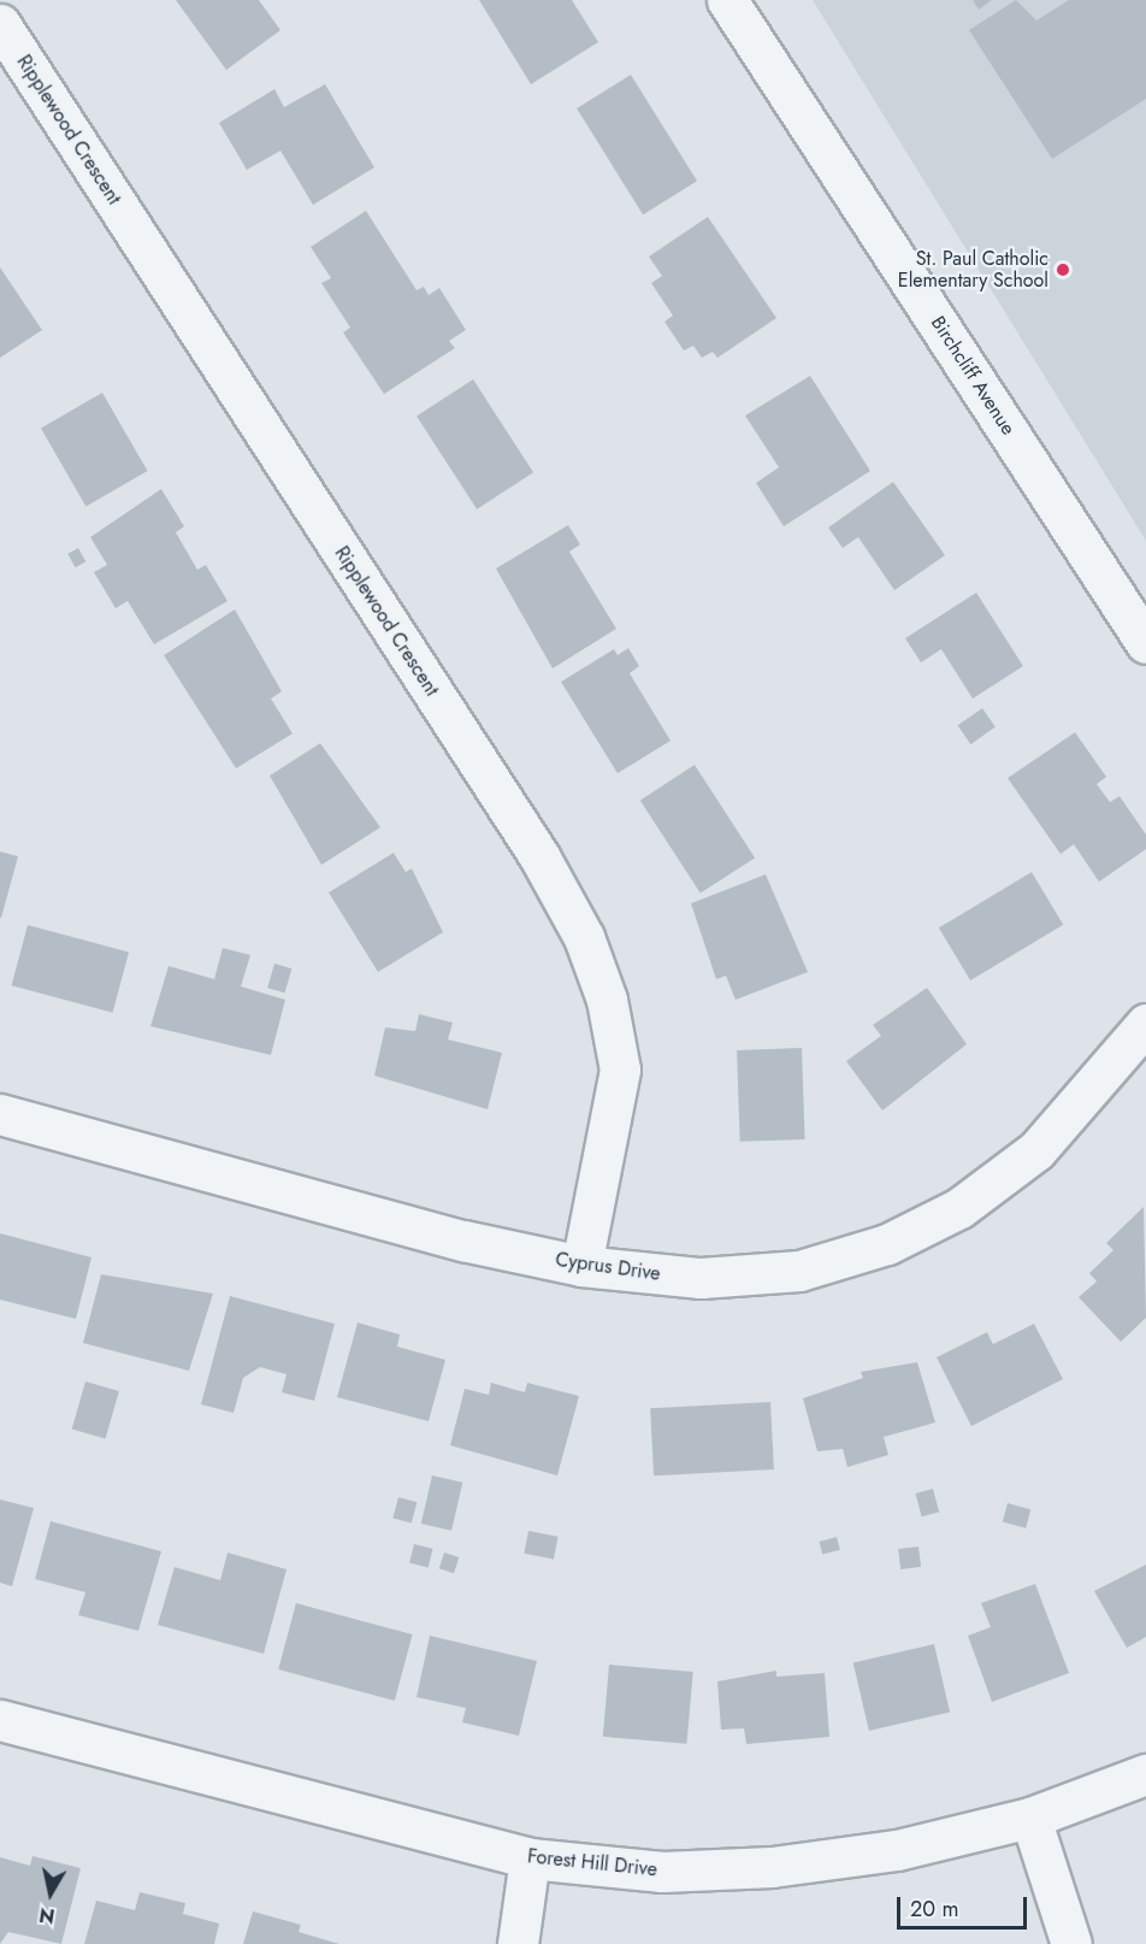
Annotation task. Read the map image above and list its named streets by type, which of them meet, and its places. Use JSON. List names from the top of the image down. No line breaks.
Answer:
{"streets":{"street":["Ripplewood Crescent","Birchcliff Avenue","Cyprus Drive","Forest Hill Drive"]},"crossings":[["Ripplewood Crescent","Cyprus Drive"]],"places":["St. Paul Catholic Elementary School"],"scale_bar":"20 m","north":"bottom"}
